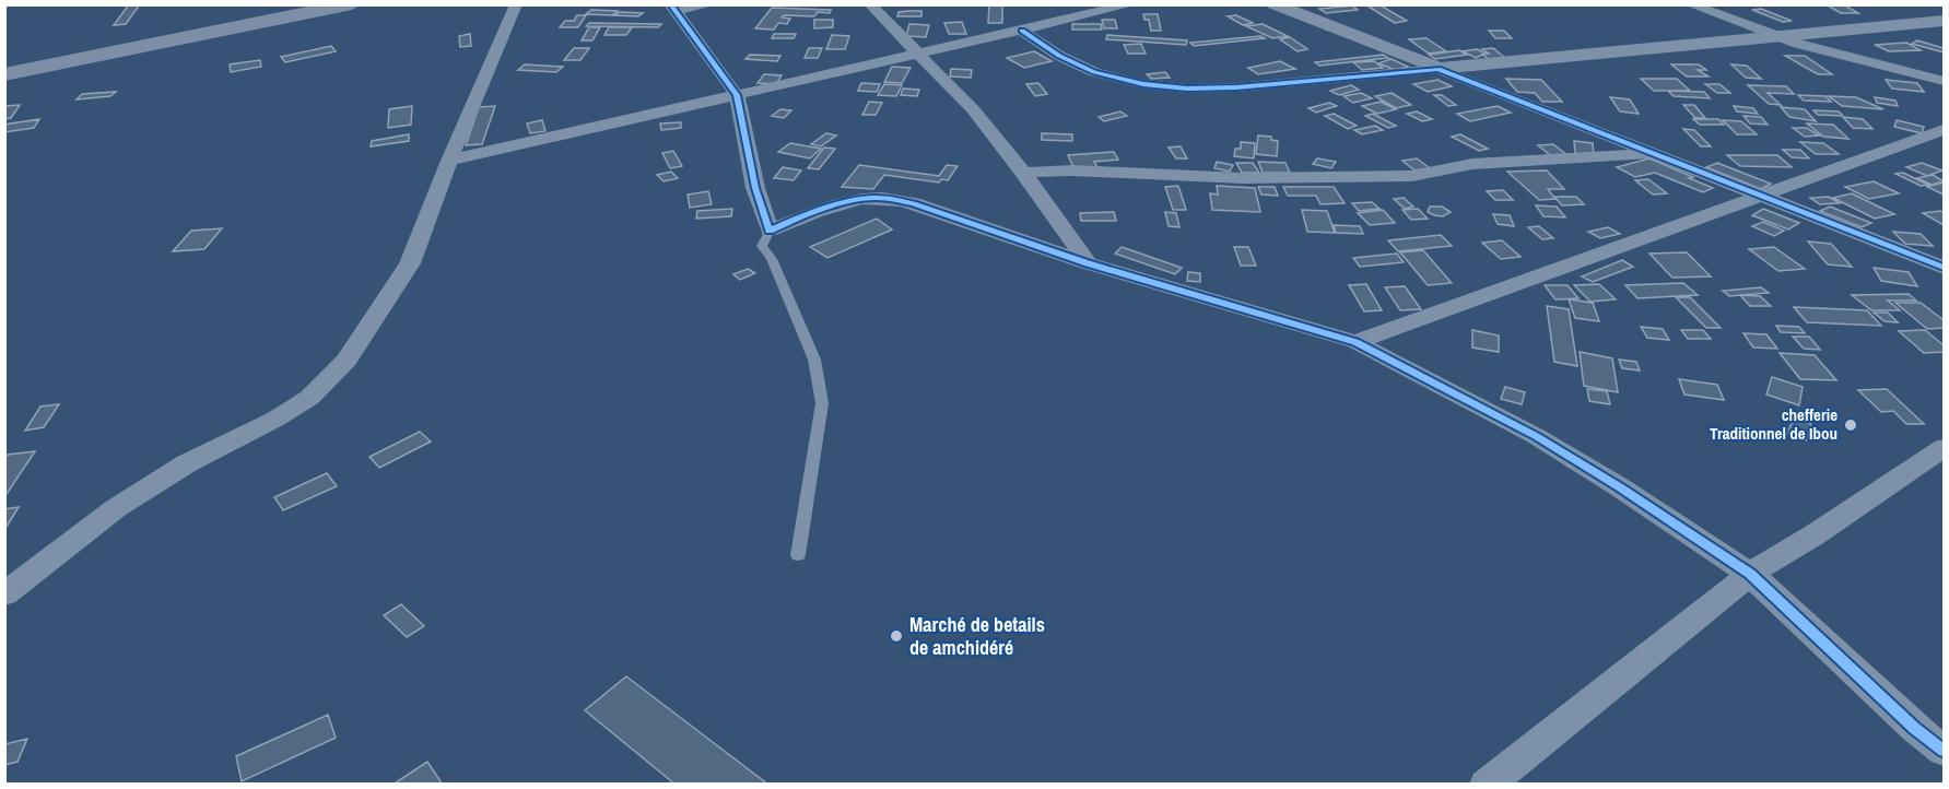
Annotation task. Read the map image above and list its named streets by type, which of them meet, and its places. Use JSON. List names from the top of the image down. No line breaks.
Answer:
{"places":["chefferie Traditionnel de Ibou","Marché de betails de amchidéré"]}
